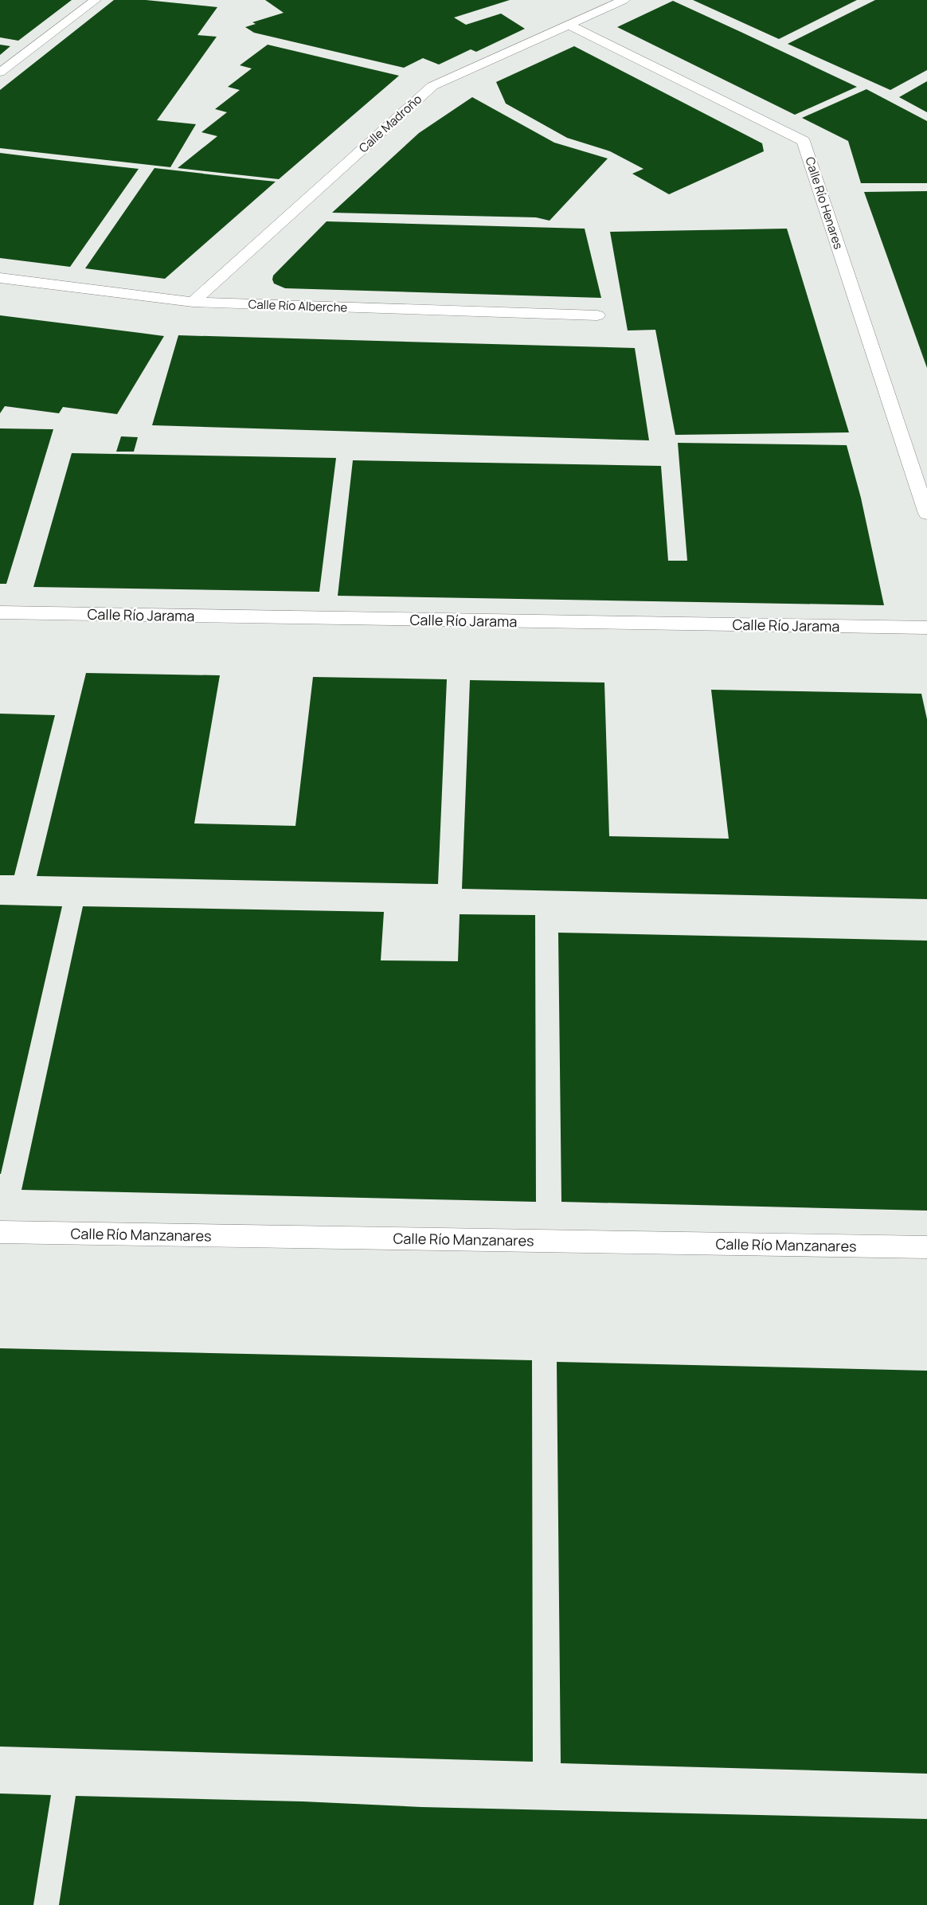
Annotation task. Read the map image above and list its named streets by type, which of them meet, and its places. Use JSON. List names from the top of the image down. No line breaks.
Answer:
{"streets":{"street":["Calle Madroño","Calle Río Henares","Calle Río Alberche","Calle Río Jarama","Calle Río Manzanares"]},"crossings":[["Calle Madroño","Calle Río Henares"],["Calle Madroño","Calle Río Alberche"]]}
